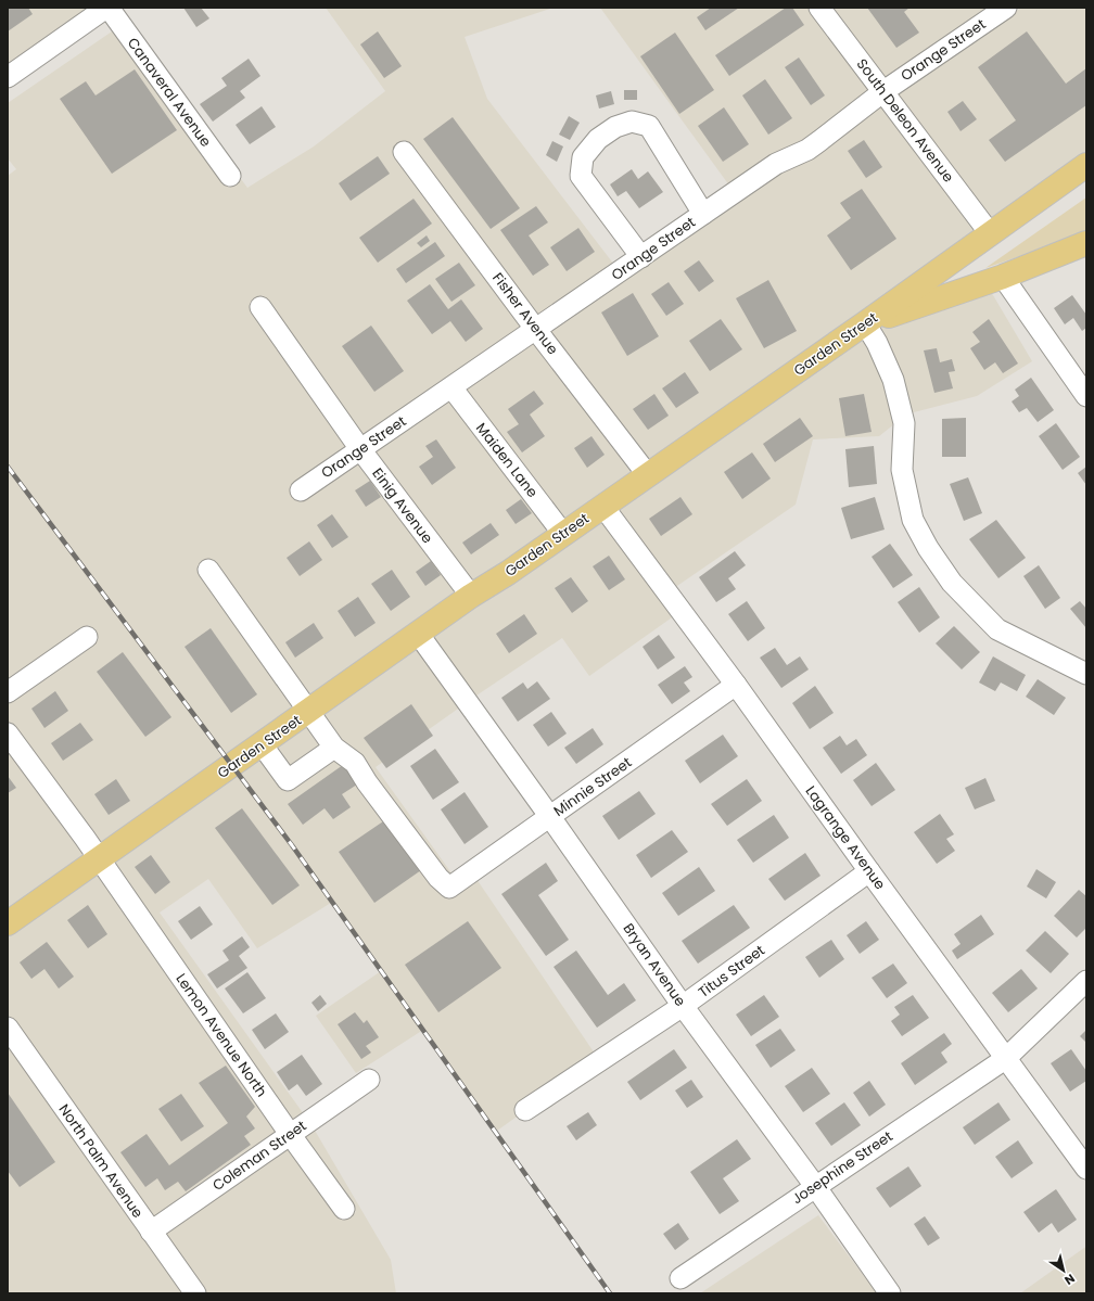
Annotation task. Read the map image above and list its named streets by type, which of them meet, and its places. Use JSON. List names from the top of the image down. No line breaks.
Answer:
{"streets":{"main road":["Garden Street"],"street":["Orange Street","Canaveral Avenue","South Deleon Avenue","Fisher Avenue","Maiden Lane","Einig Avenue","Minnie Street","Lagrange Avenue","Bryan Avenue","Titus Street","Lemon Avenue North","Coleman Street","North Palm Avenue","Josephine Street"]},"crossings":[["Orange Street","South Deleon Avenue"],["Orange Street","Fisher Avenue"],["Orange Street","Maiden Lane"],["Orange Street","Einig Avenue"],["South Deleon Avenue","Garden Street"],["Fisher Avenue","Garden Street"],["Garden Street","Maiden Lane"],["Garden Street","Einig Avenue"],["Garden Street","Lagrange Avenue"],["Garden Street","Bryan Avenue"],["Garden Street","Lemon Avenue North"],["Minnie Street","Lagrange Avenue"],["Minnie Street","Bryan Avenue"],["Lagrange Avenue","Titus Street"],["Lagrange Avenue","Josephine Street"],["Bryan Avenue","Titus Street"],["Bryan Avenue","Josephine Street"],["Lemon Avenue North","Coleman Street"],["Coleman Street","North Palm Avenue"]],"north":"bottom right"}
